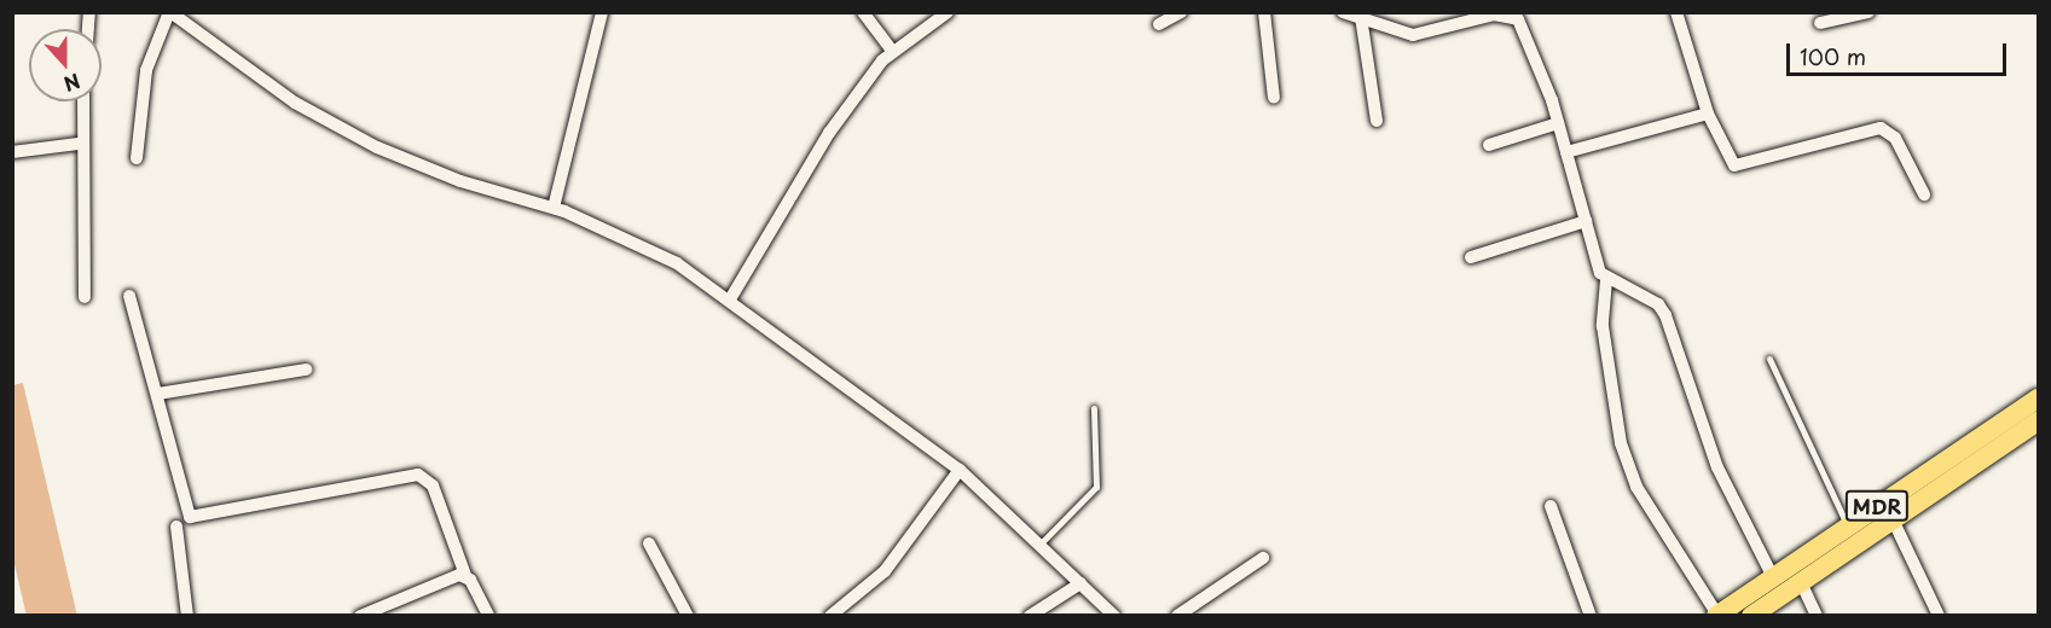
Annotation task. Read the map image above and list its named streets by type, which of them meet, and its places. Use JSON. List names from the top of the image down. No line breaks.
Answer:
{"streets":{"main road":["MDR"]},"scale_bar":"100 m","north":"bottom"}
